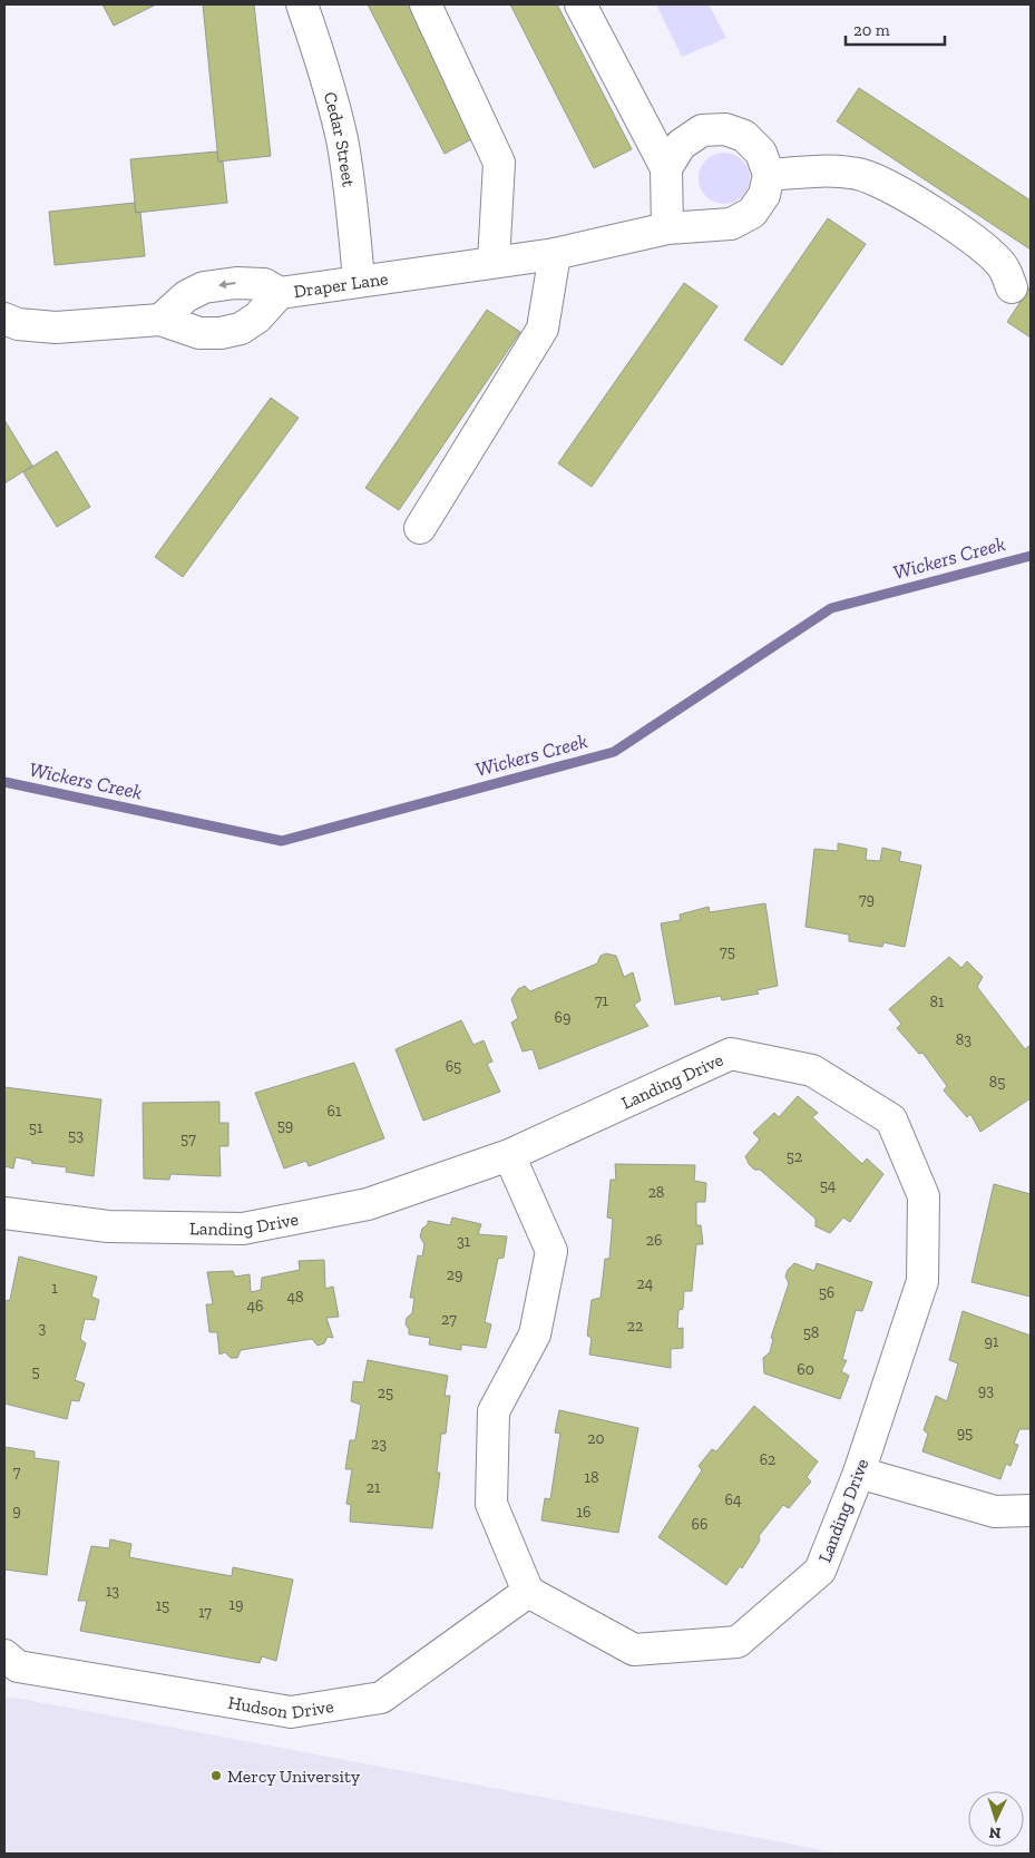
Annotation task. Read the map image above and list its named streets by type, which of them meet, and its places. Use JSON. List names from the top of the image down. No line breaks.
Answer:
{"streets":{"street":["Cedar Street","Draper Lane","Landing Drive","Hudson Drive"]},"crossings":[["Cedar Street","Draper Lane"],["Landing Drive","Hudson Drive"]],"water":["Wickers Creek"],"places":["Mercy University"],"house_numbers":["79","75","71","81","69","83","65","85","61","59","51","53","57","52","54","28","26","31","29","24","1","56","48","46","27","22","3","58","91","60","5","93","25","95","20","23","62","7","18","21","64","9","16","66","13","19","15","17"],"scale_bar":"20 m","north":"bottom"}
